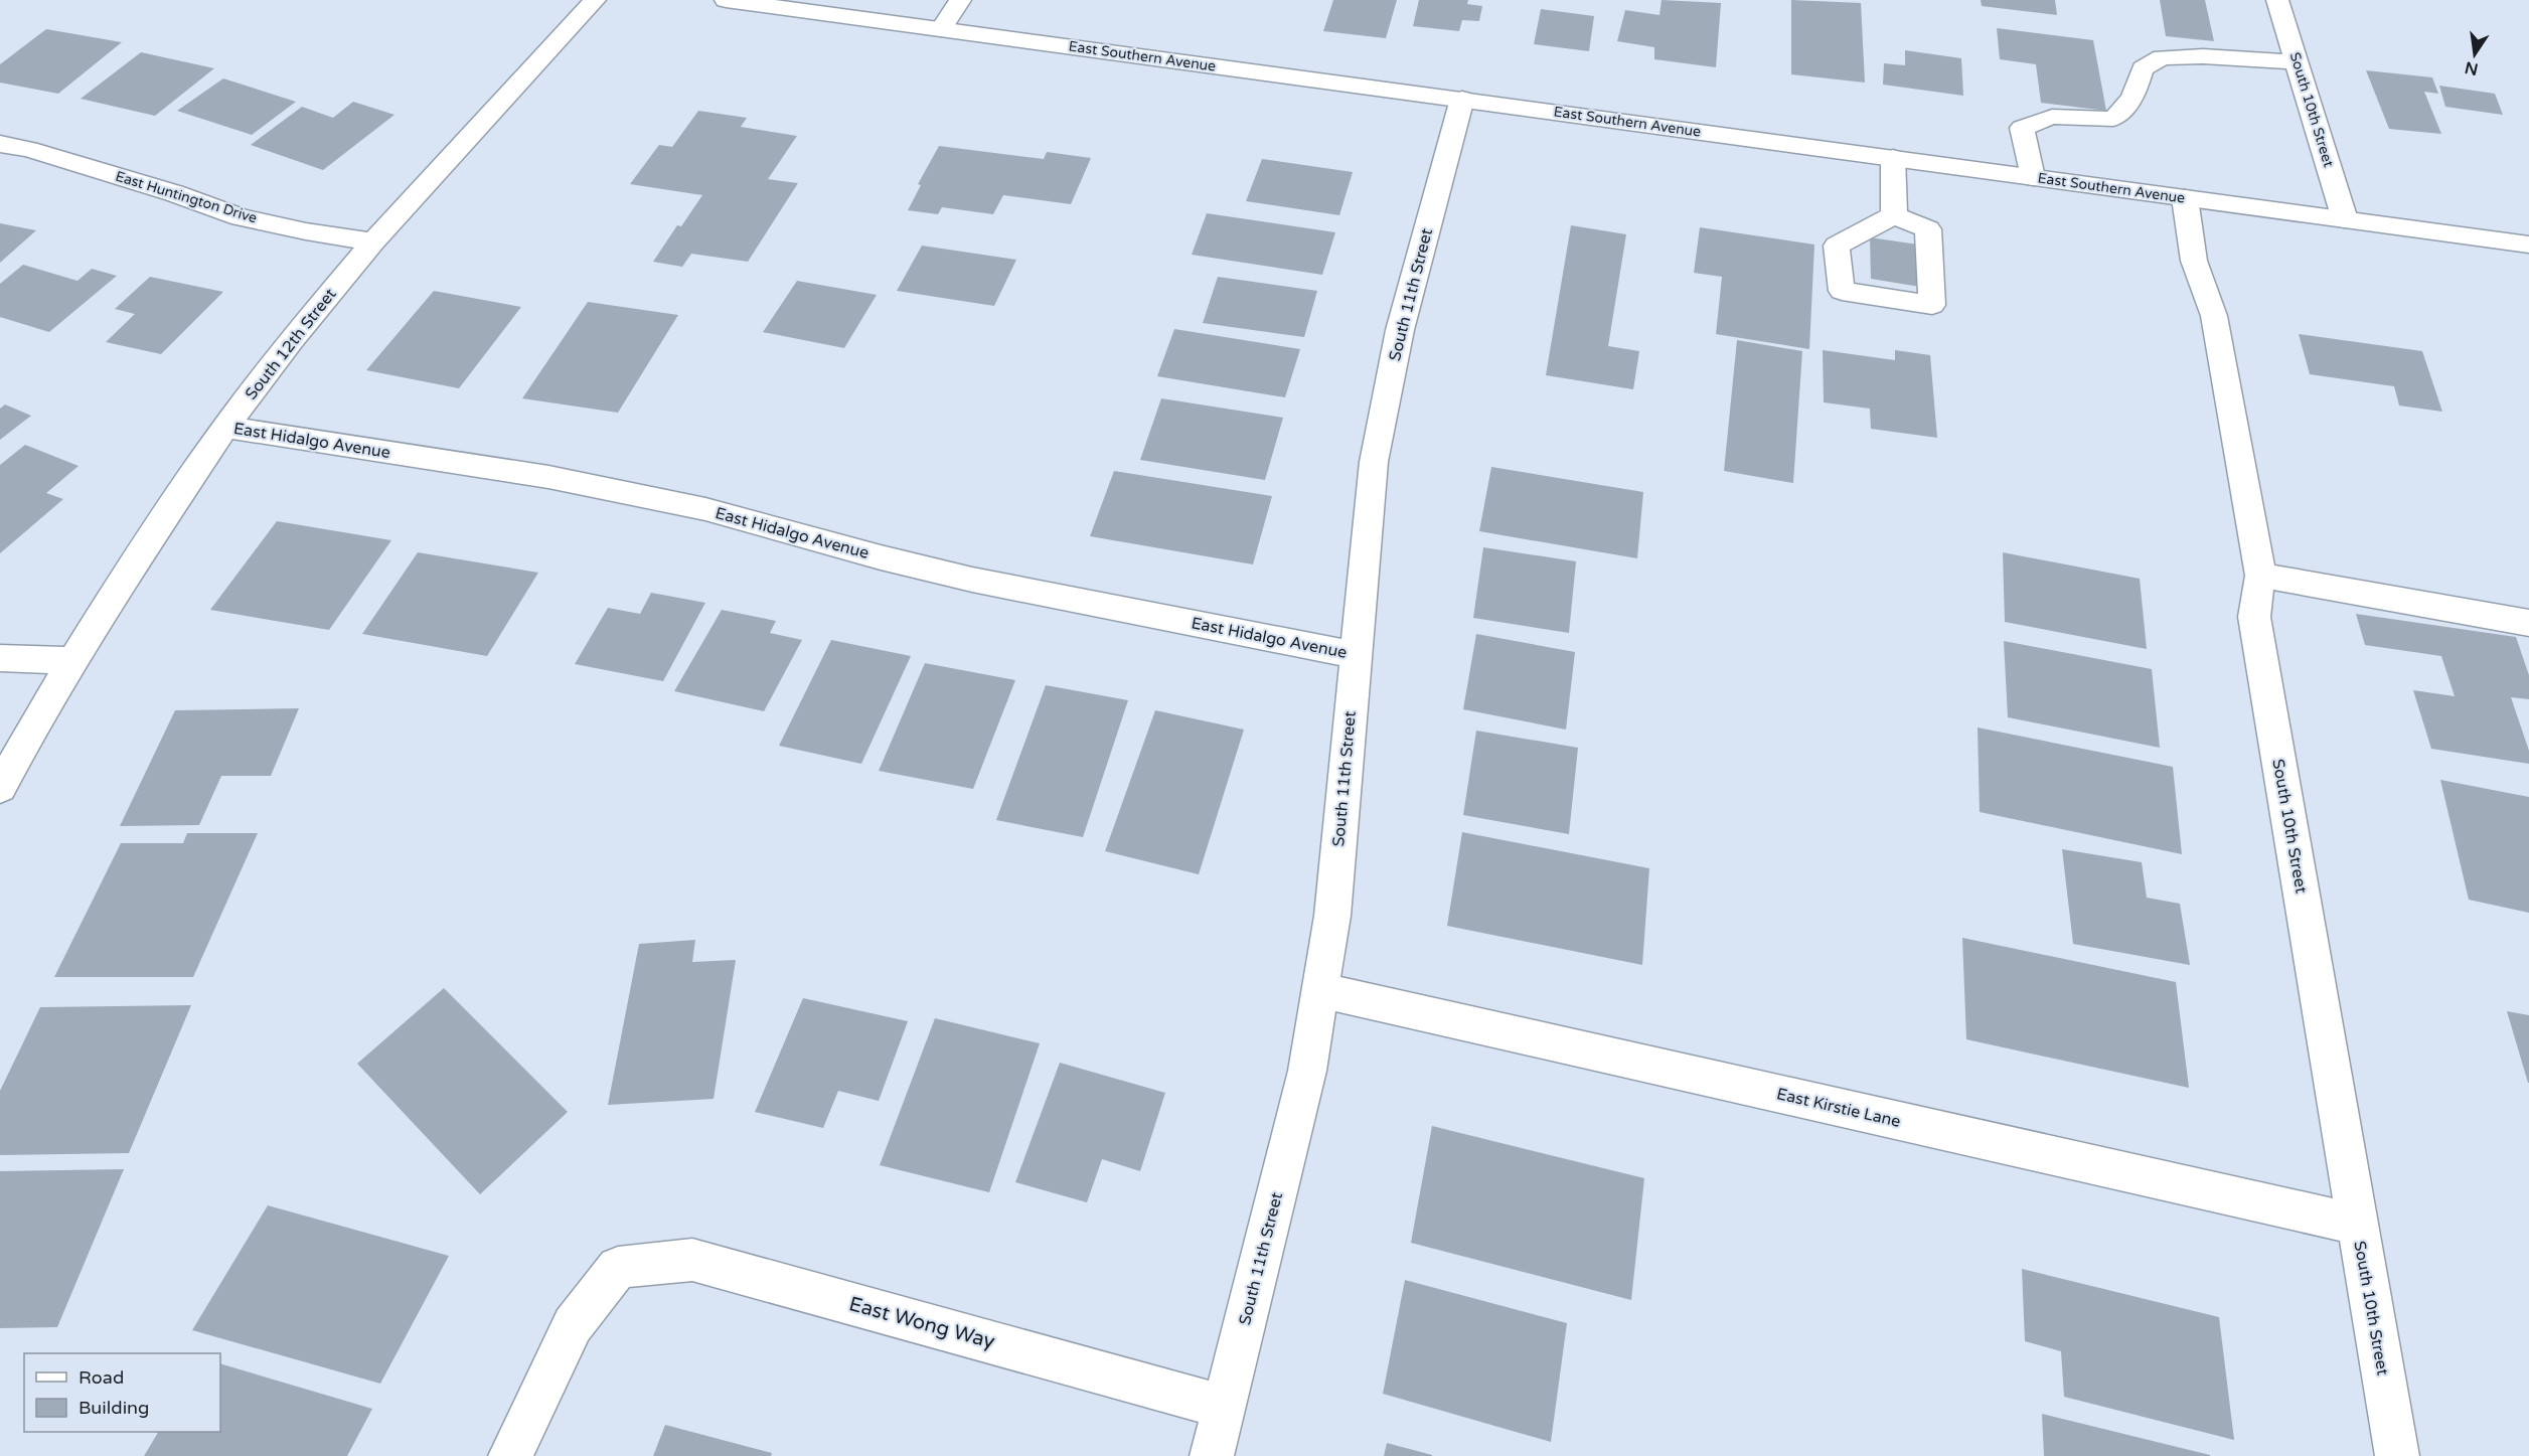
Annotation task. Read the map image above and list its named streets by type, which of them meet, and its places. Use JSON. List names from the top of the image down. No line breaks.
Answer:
{"streets":{"street":["East Southern Avenue","South 10th Street","East Huntington Drive","South 11th Street","South 12th Street","East Hidalgo Avenue","East Kirstie Lane","East Wong Way"]},"crossings":[["East Southern Avenue","South 10th Street"],["East Southern Avenue","South 11th Street"],["South 10th Street","East Kirstie Lane"],["East Huntington Drive","South 12th Street"],["South 11th Street","East Hidalgo Avenue"],["South 11th Street","East Kirstie Lane"],["South 11th Street","East Wong Way"],["South 12th Street","East Hidalgo Avenue"]],"legend":["Road","Building"],"north":"bottom"}
